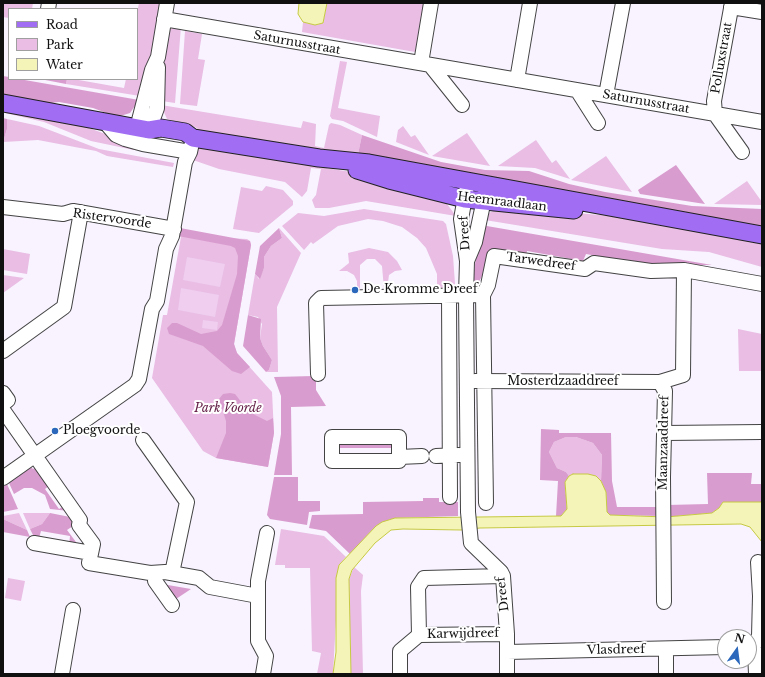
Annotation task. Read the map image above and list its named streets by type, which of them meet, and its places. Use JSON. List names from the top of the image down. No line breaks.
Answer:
{"streets":{"main road":["Heemraadlaan"],"street":["Saturnusstraat","Polluxstraat","Ristervoorde","Dreef","Tarwedreef","Mosterdzaaddreef","Maanzaaddreef","Karwijdreef","Vlasdreef"]},"crossings":[["Saturnusstraat","Polluxstraat"],["Heemraadlaan","Dreef"],["Dreef","Mosterdzaaddreef"],["Dreef","Karwijdreef"],["Dreef","Vlasdreef"],["Tarwedreef","Maanzaaddreef"],["Mosterdzaaddreef","Maanzaaddreef"]],"parks":["Park Voorde"],"places":["De Kromme Dreef","Ploegvoorde"],"legend":["Road","Park","Water"],"north":"top"}
